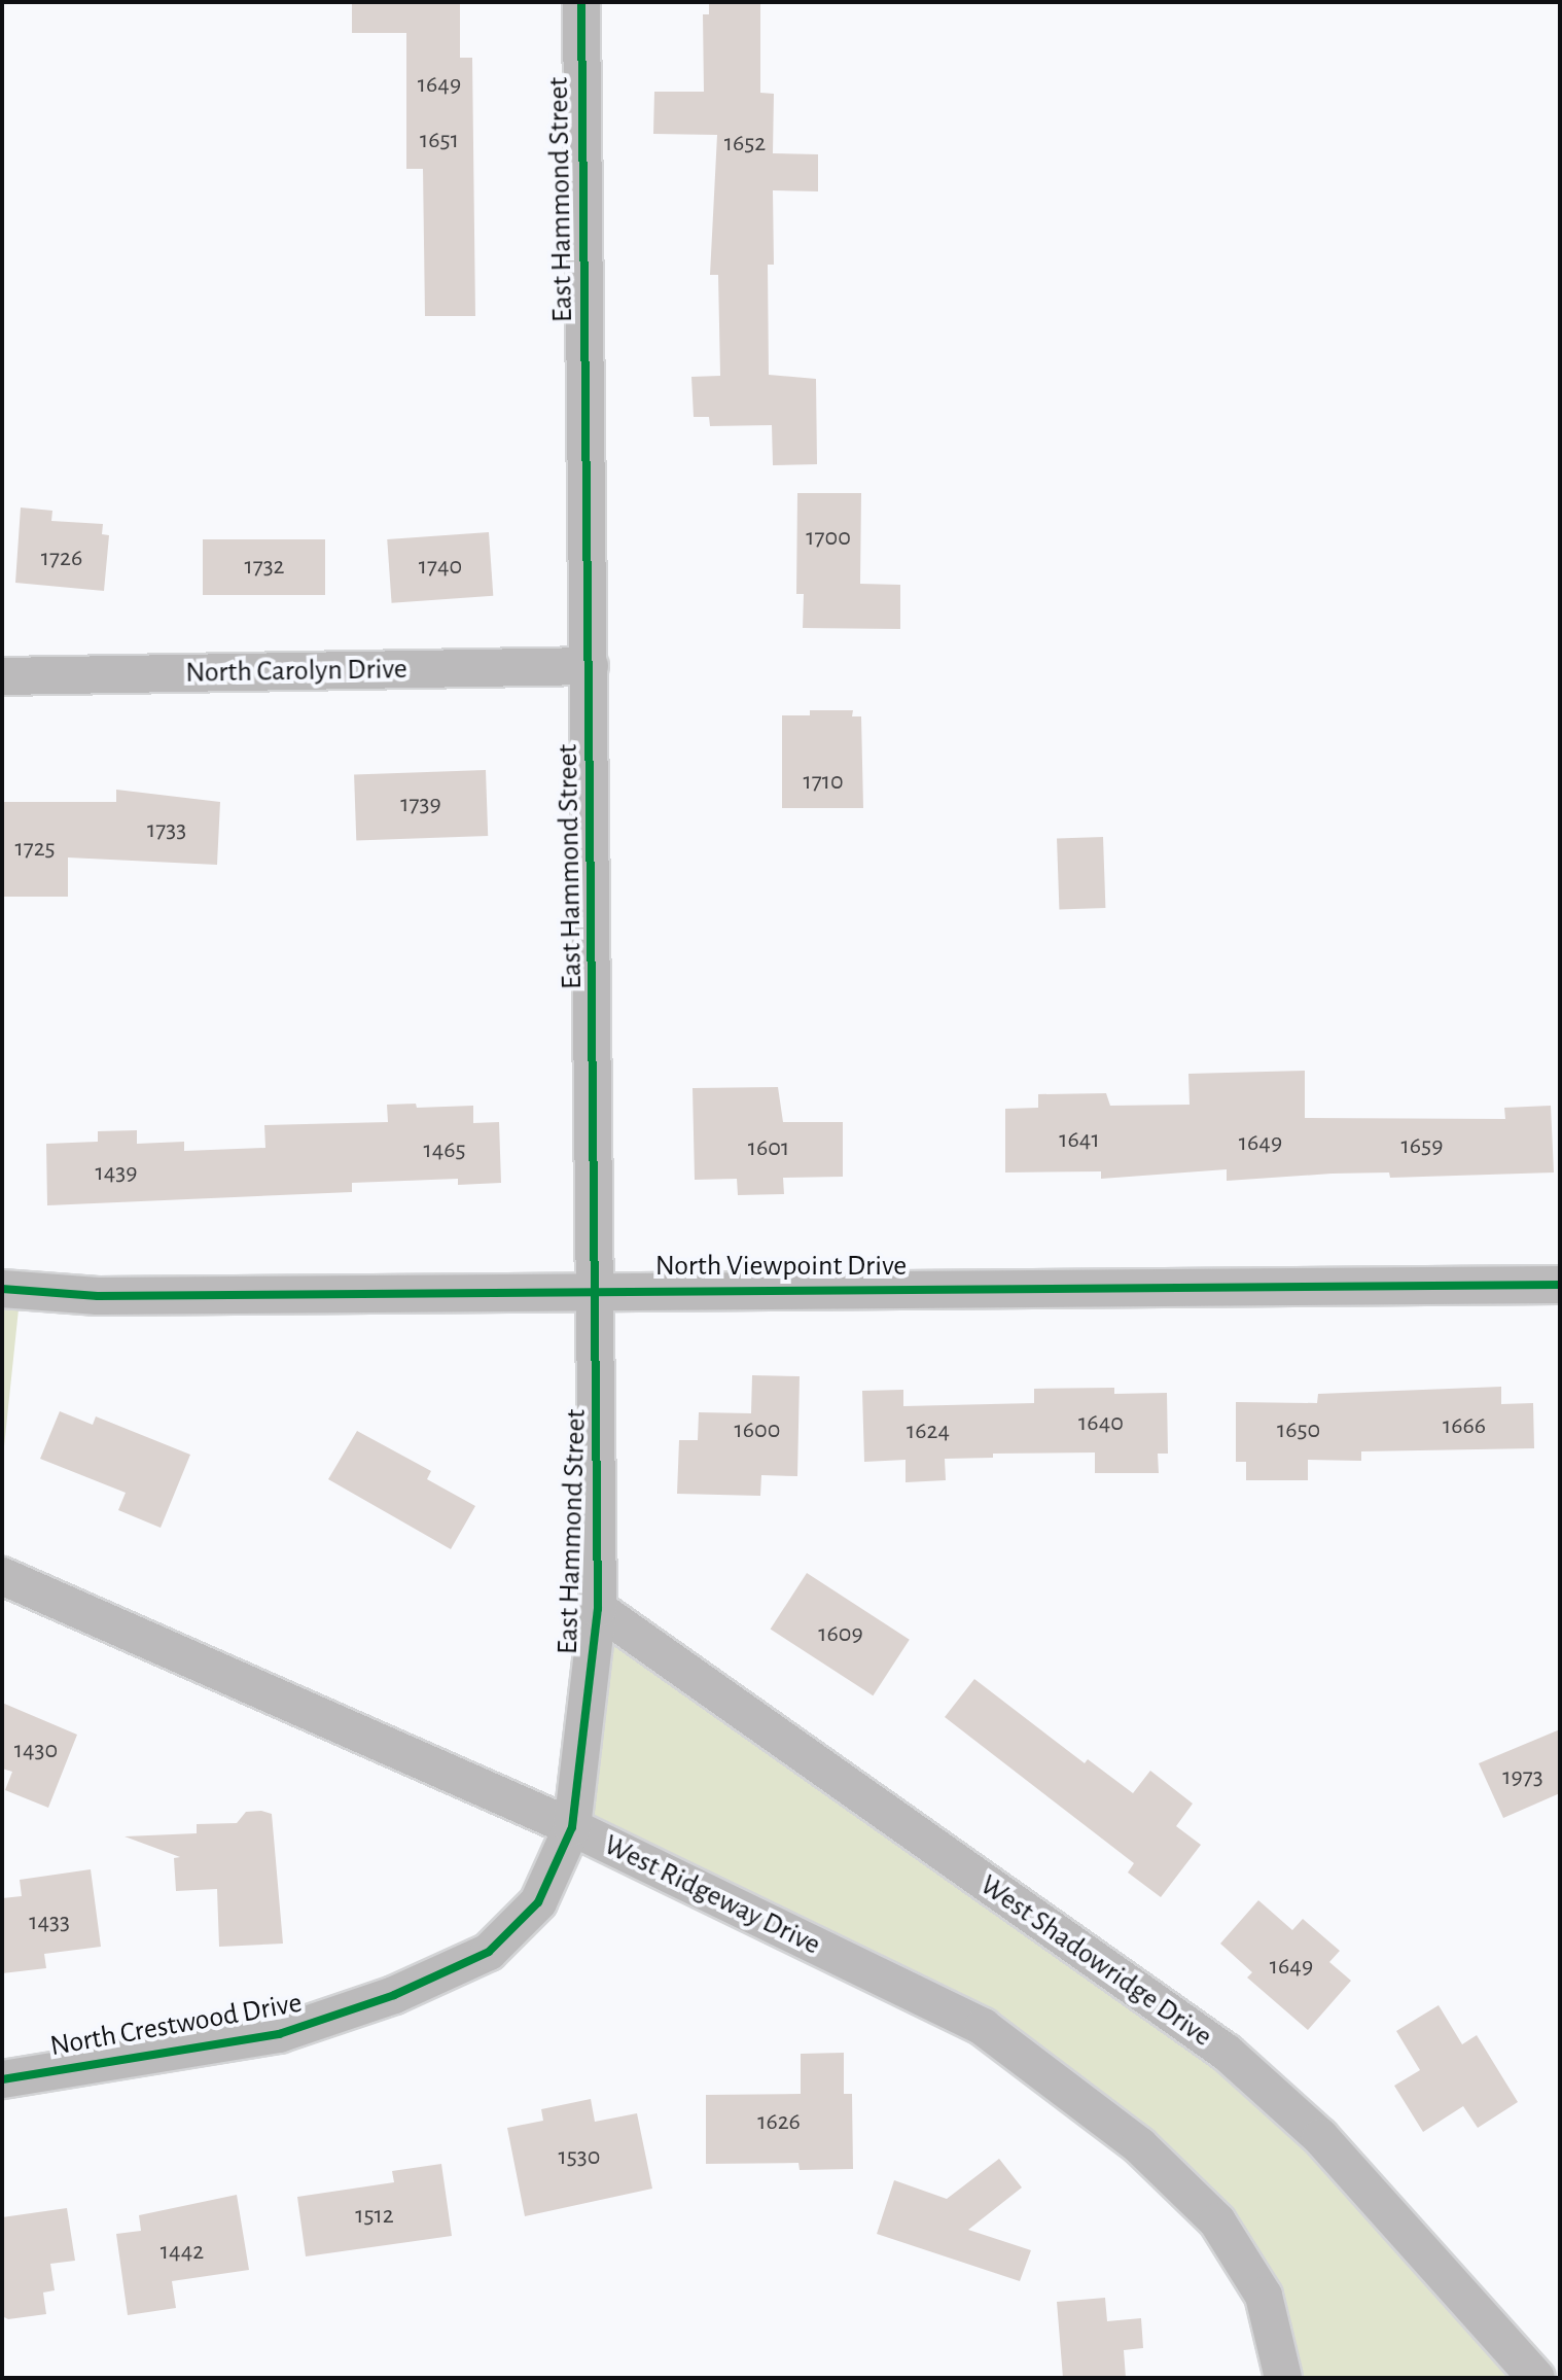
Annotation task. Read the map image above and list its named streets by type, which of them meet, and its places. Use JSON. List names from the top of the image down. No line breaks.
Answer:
{"streets":{"street":["East Hammond Street","North Carolyn Drive","North Viewpoint Drive","West Ridgeway Drive","West Shadowridge Drive","North Crestwood Drive"]},"crossings":[["East Hammond Street","North Carolyn Drive"],["East Hammond Street","North Viewpoint Drive"],["East Hammond Street","West Ridgeway Drive"],["East Hammond Street","West Shadowridge Drive"],["East Hammond Street","North Crestwood Drive"],["West Ridgeway Drive","North Crestwood Drive"]],"house_numbers":["1649","1651","1652","1700","1726","1732","1740","1710","1739","1733","1725","1641","1649","1659","1601","1465","1439","1640","1666","1600","1650","1624","1609","1430","1973","1433","1649","1626","1530","1512","1442"]}
